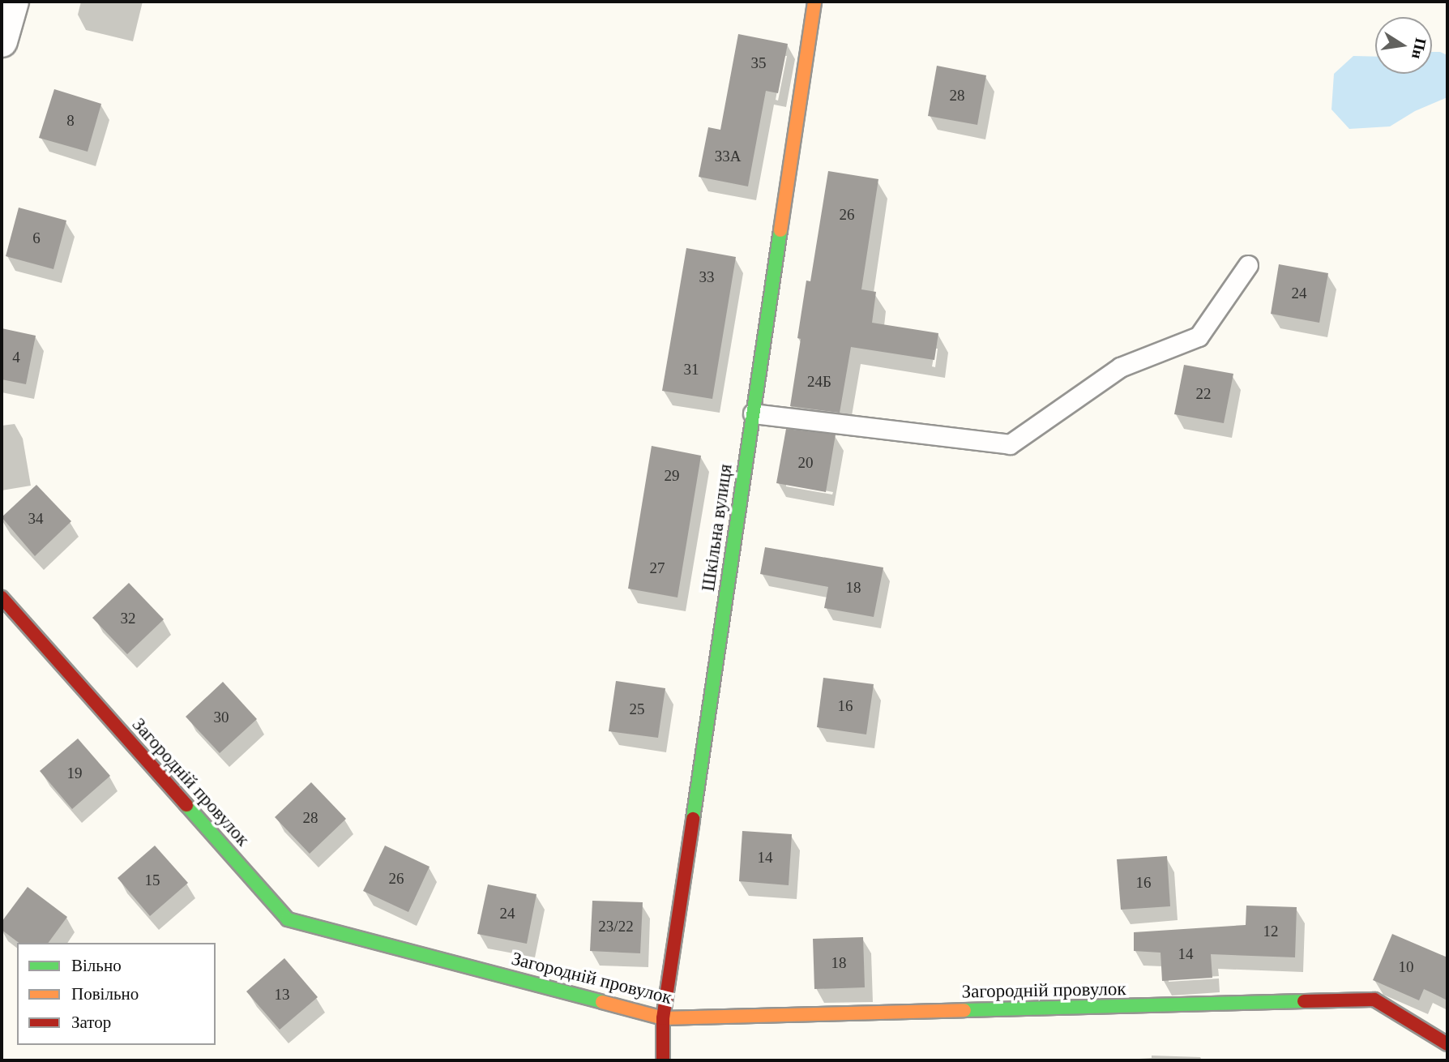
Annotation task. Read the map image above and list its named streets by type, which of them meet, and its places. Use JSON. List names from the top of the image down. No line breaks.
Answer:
{"streets":{"street":["Шкільна вулиця","Загородній провулок"]},"crossings":[["Шкільна вулиця","Загородній провулок"]],"house_numbers":["35","28","8","33А","26","6","33","24","4","31","24Б","22","20","29","34","27","18","32","16","25","30","19","28","14","26","15","16","24","23/22","12","14","18","10","13"],"legend":["Вільно","Повільно","Затор"],"north":"right"}
